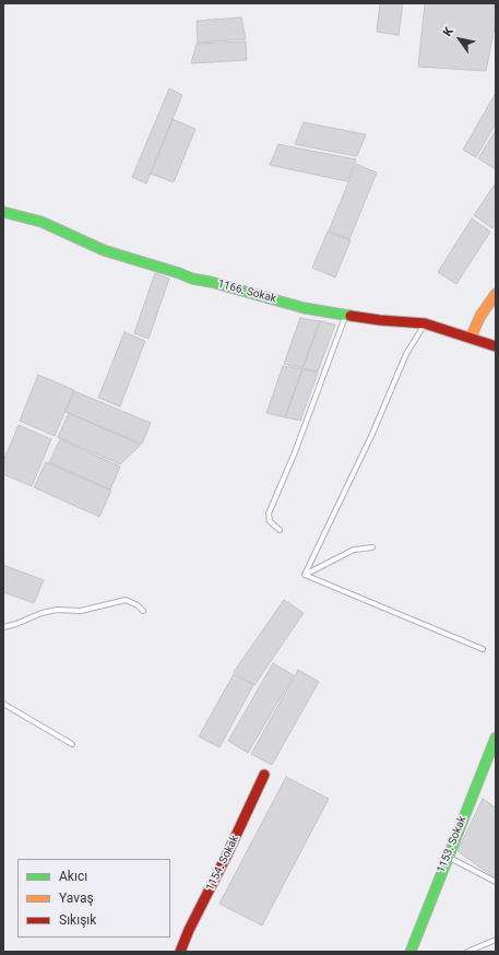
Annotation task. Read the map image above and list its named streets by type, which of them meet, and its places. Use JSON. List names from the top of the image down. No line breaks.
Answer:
{"streets":{"street":["1166. Sokak","1153. Sokak","1154. Sokak"]},"legend":["Akıcı","Yavaş","Sıkışık"],"north":"top left"}
